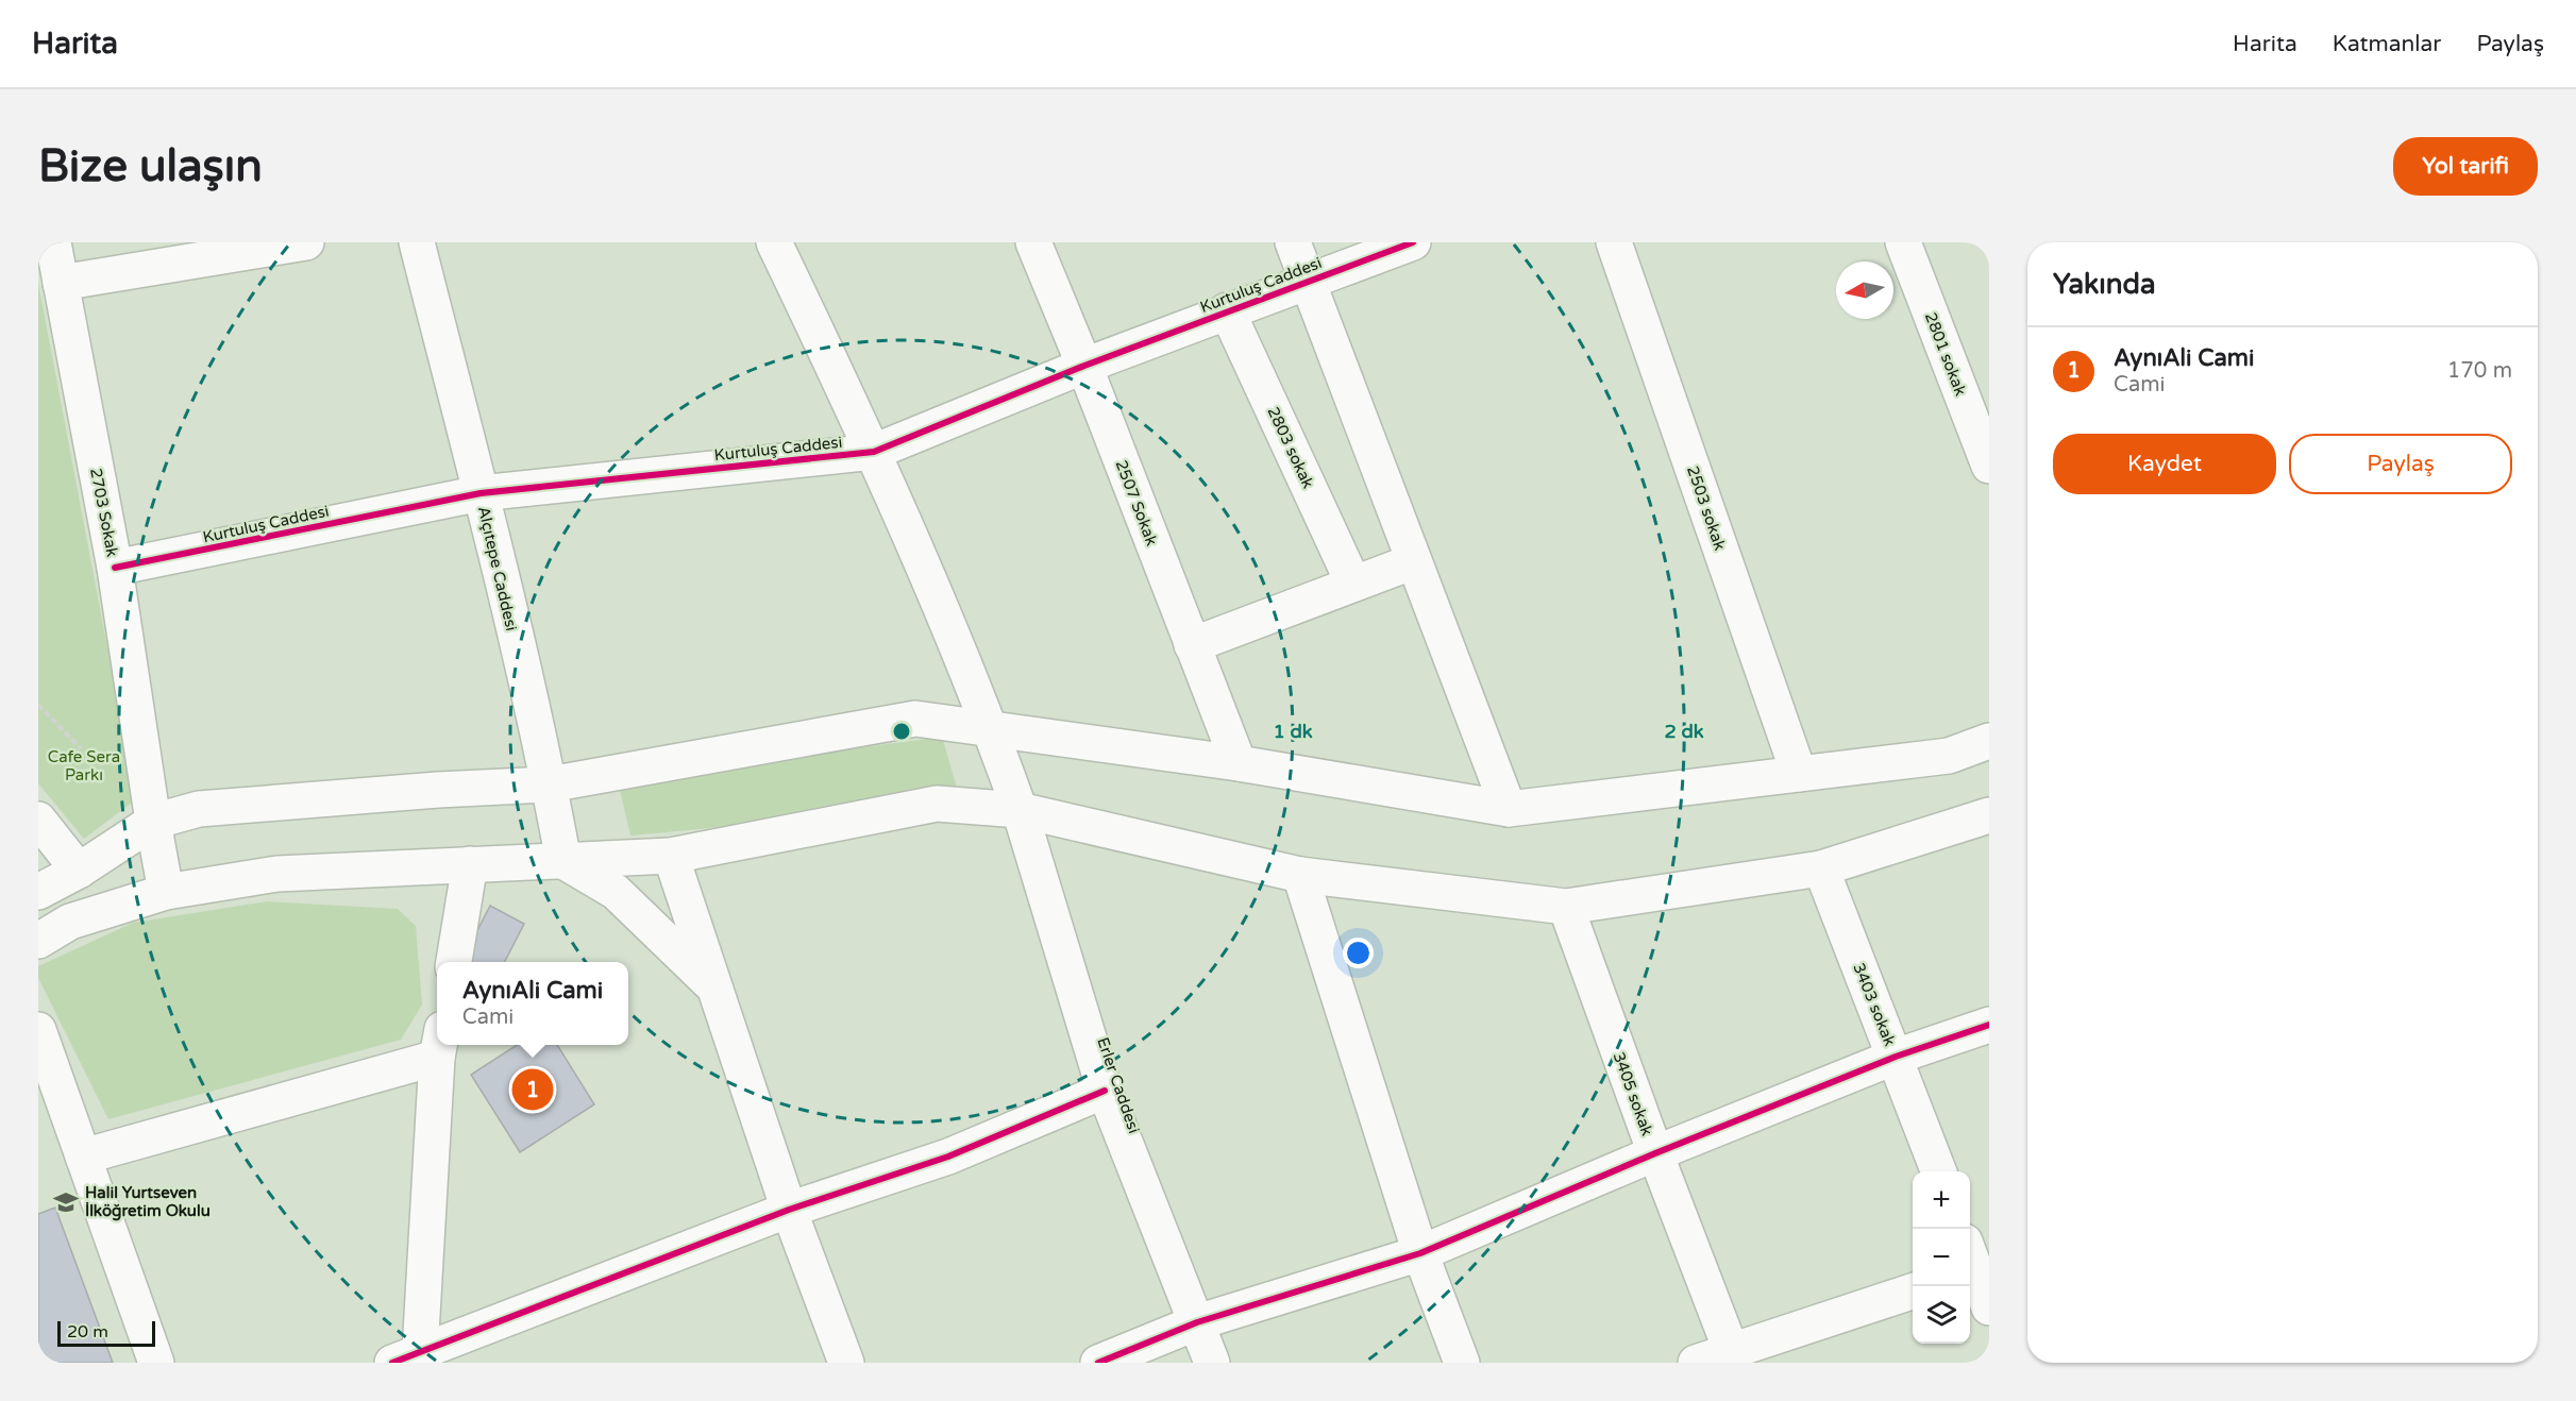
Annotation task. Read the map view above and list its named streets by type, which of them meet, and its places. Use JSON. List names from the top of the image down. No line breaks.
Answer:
{"streets":{"street":["Kurtuluş Caddesi","2801 sokak","2803 sokak","2507 Sokak","2503 sokak","2703 Sokak","Alçıtepe Caddesi","3403 sokak","Erler Caddesi","3405 sokak"]},"crossings":[["Kurtuluş Caddesi","2803 sokak"],["Kurtuluş Caddesi","2507 Sokak"],["Kurtuluş Caddesi","2703 Sokak"],["Kurtuluş Caddesi","Alçıtepe Caddesi"],["Kurtuluş Caddesi","Erler Caddesi"]],"parks":["Cafe Sera Parkı"],"places":{"school or university":["Halil Yurtseven İlköğretim Okulu"]},"scale_bar":"20 m","north":"left","page":{"header":"Harita","nav":["Harita","Katmanlar","Paylaş"],"buttons":["Yol tarifi",["Kaydet","Paylaş"]],"title":"Bize ulaşın","heading":"Yakında","list":[{"mark":"1","name":"AynıAli Cami","note":"Cami","value":"170 m"}],"popup":["AynıAli Cami","Cami"],"pins":"1","map_buttons":["+","−"],"scale":"20 m"},"rings":["1 dk","2 dk"]}
